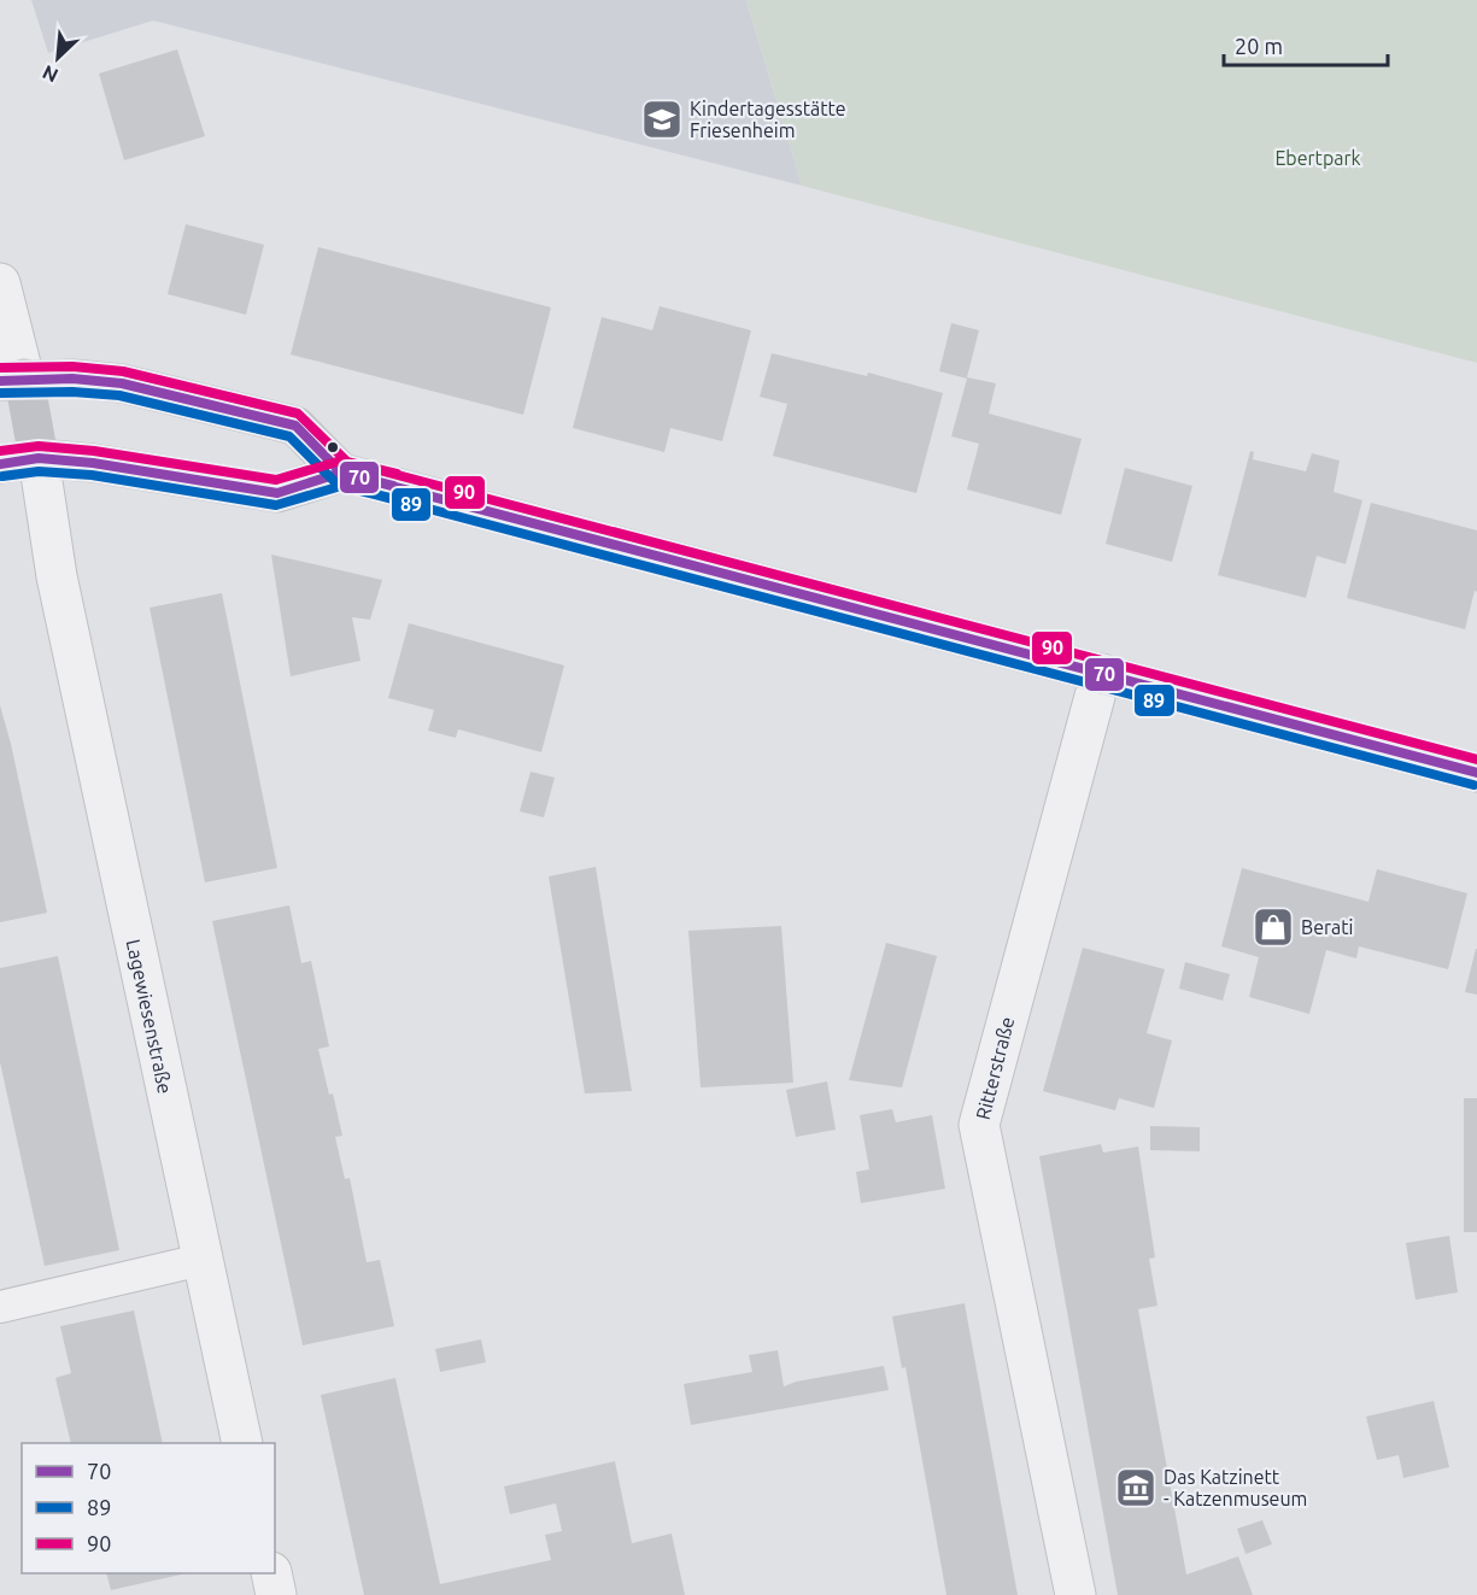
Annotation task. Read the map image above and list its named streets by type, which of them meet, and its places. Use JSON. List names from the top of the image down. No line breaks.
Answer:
{"streets":{"street":["Lagewiesenstraße","Ritterstraße"]},"parks":["Ebertpark"],"places":{"school or university":["Kindertagesstätte Friesenheim"],"shop":["Berati"],"museum":["Das Katzinett - Katzenmuseum"]},"lines":["transit line 90","transit line 70","transit line 89"],"legend":["70","89","90"],"scale_bar":"20 m","north":"bottom left"}
